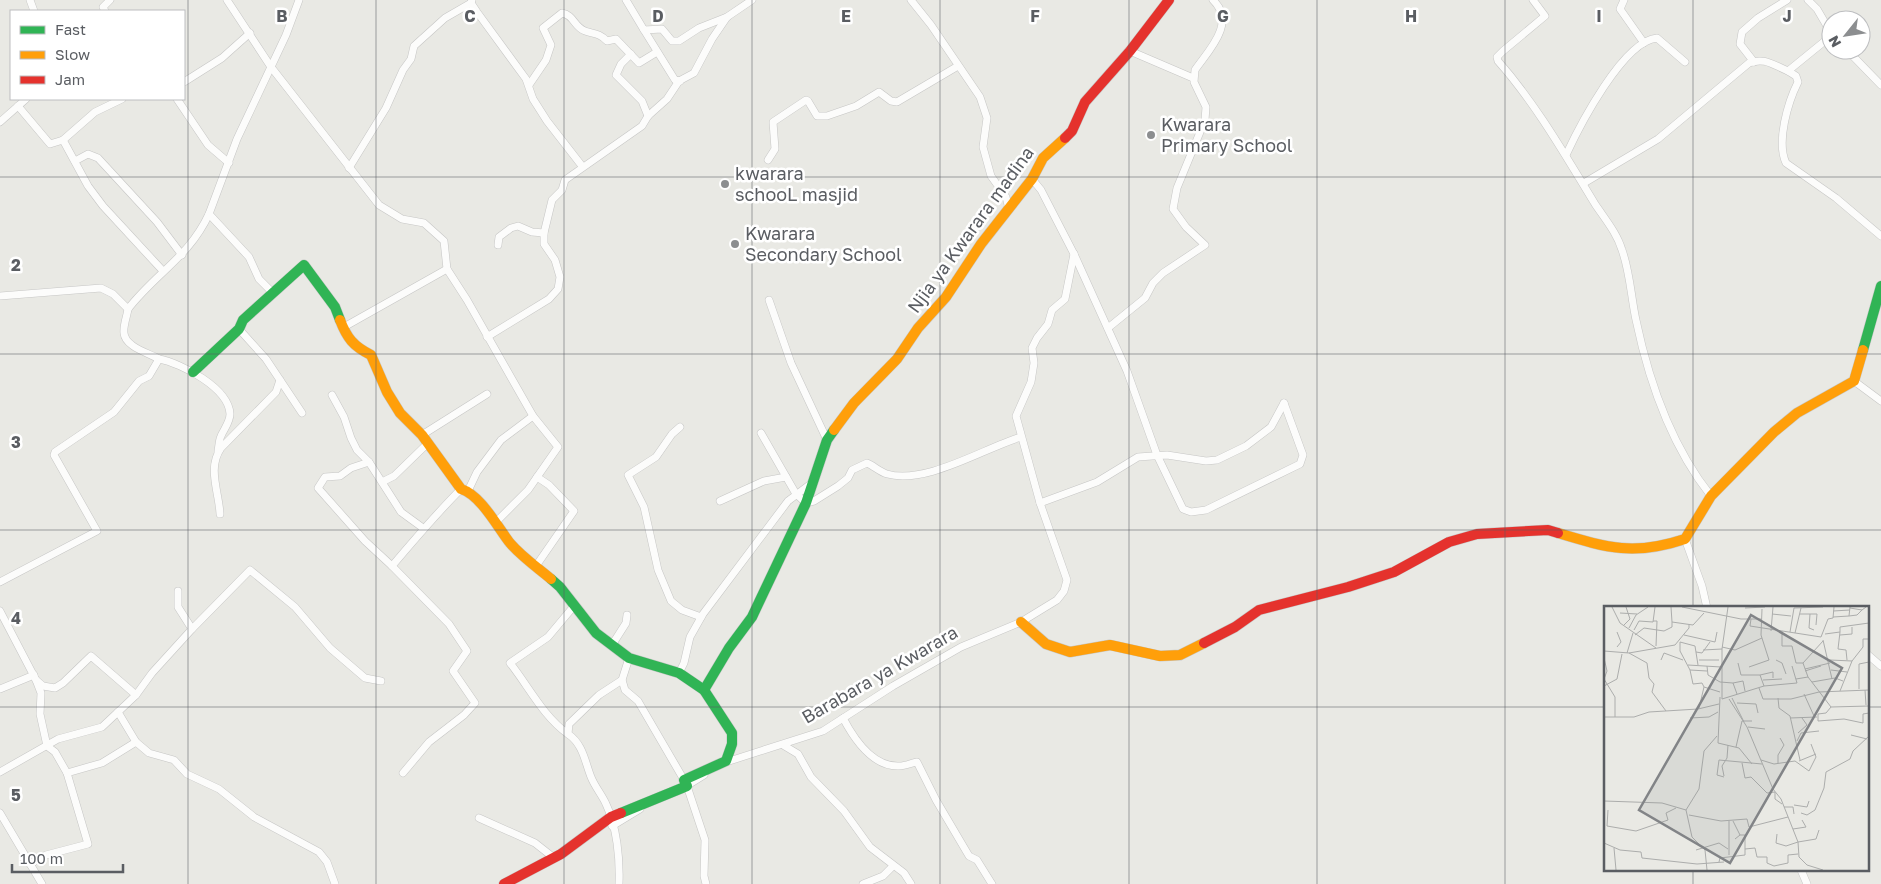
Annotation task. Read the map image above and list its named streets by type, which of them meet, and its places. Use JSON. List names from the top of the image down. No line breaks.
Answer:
{"streets":{"street":["Njia ya Kwarara madina","Barabara ya Kwarara"]},"places":["Kwarara Primary School","kwarara schooL masjid","Kwarara Secondary School"],"legend":["Fast","Slow","Jam"],"scale_bar":"100 m","north":"bottom left","grid":{"columns":["B","C","D","E","F","G","H","I","J"],"rows":["2","3","4","5"]}}
